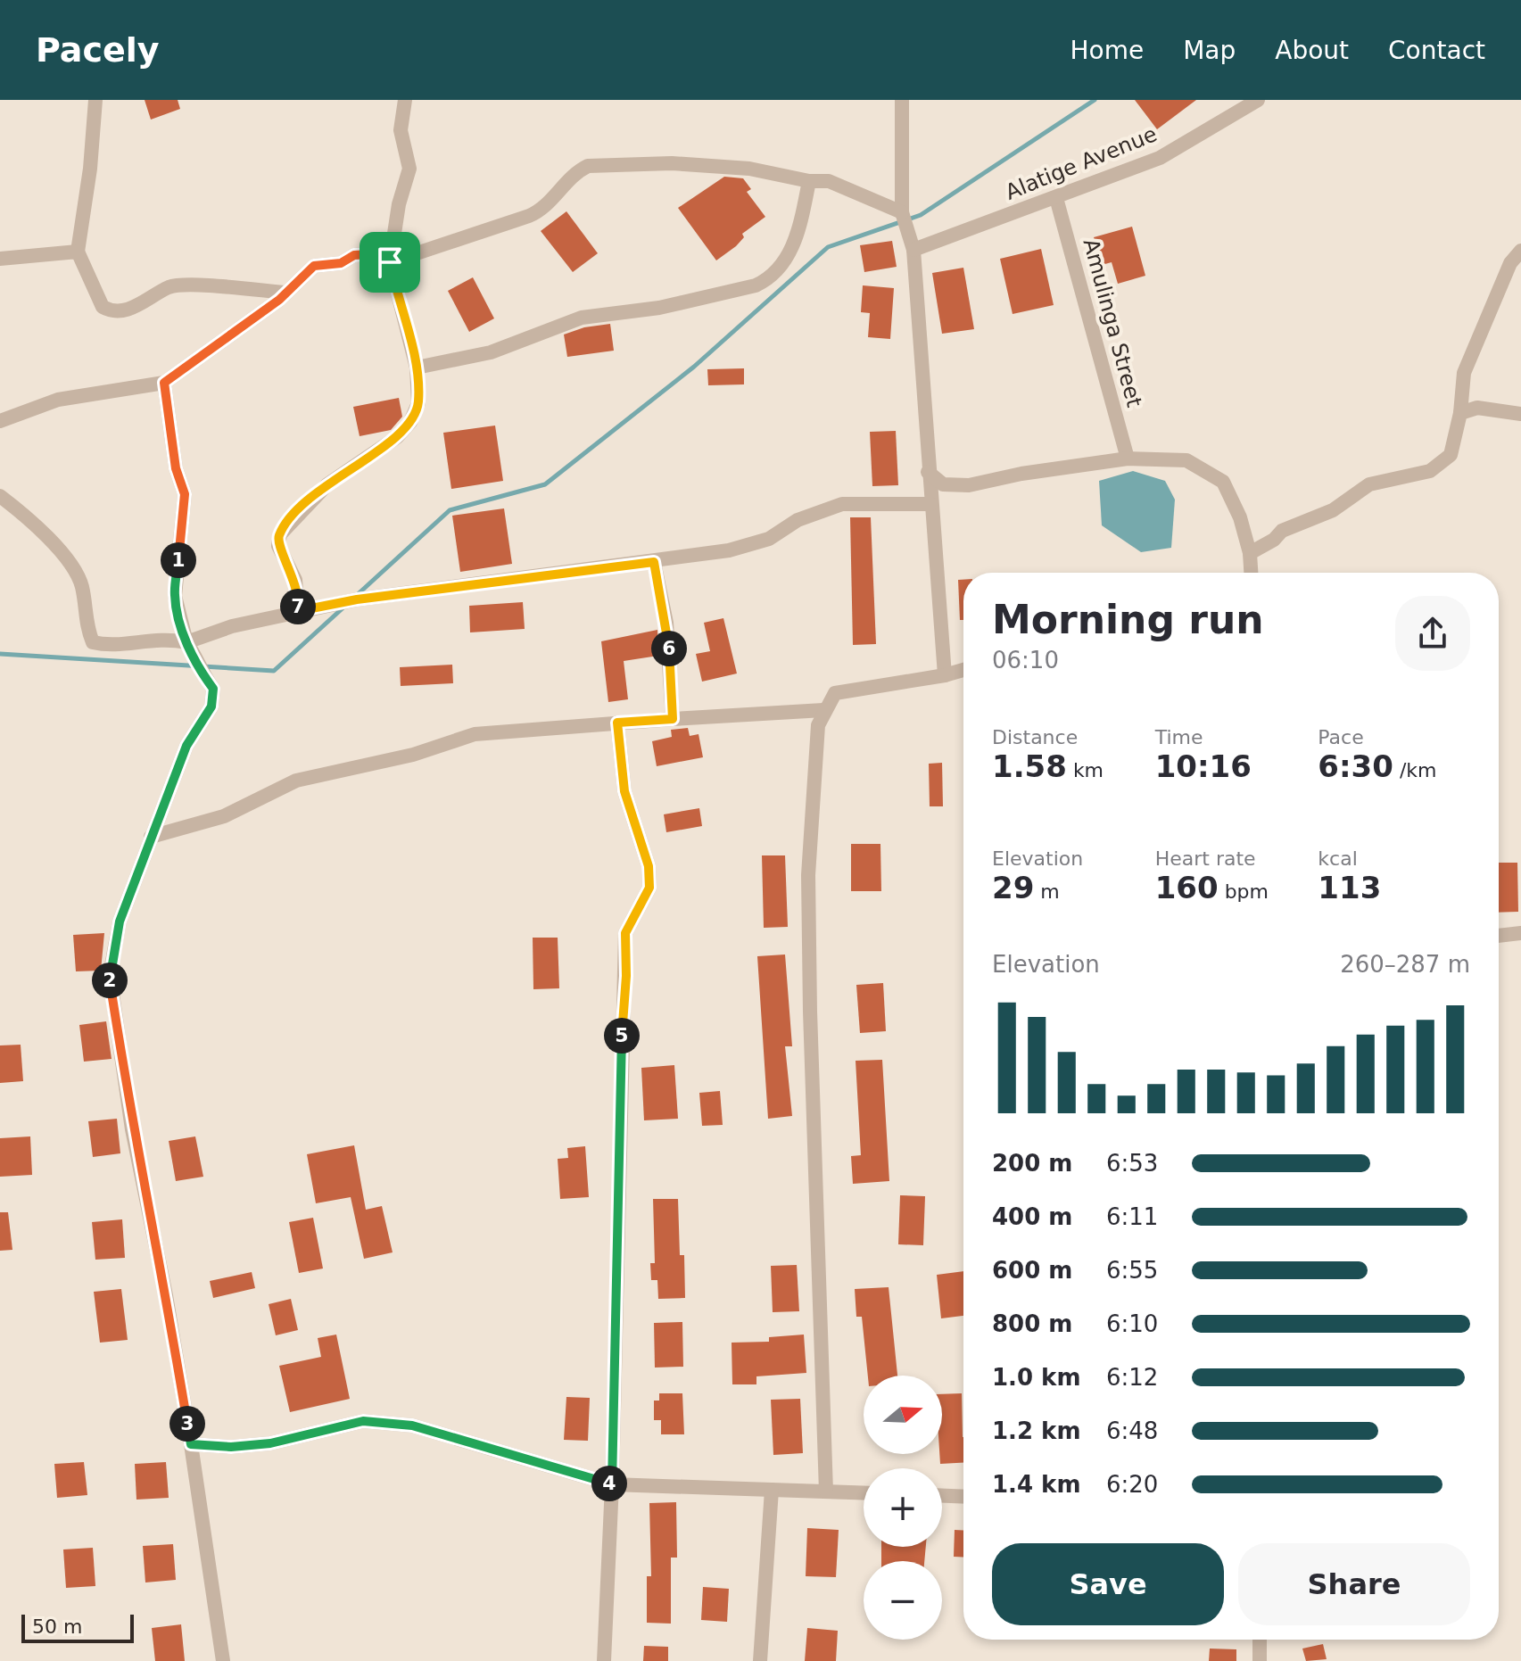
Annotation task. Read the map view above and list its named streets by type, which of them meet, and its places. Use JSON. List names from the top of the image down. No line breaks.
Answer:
{"streets":{"street":["Alatige Avenue","Amulinga Street"]},"crossings":[["Alatige Avenue","Amulinga Street"]],"scale_bar":"50 m","north":"right","page":{"header":"Pacely","nav":["Home","Map","About","Contact"],"pins":["1","7","6","2","5","3","4"],"heading":["Morning run","06:10"],"stats":[["Distance","1.58 km"],["Time","10:16"],["Pace","6:30 /km"],["Elevation","29 m"],["Heart rate","160 bpm"],["kcal","113"]],"chart":["Elevation","260–287 m"],"list":[{"name":"200 m","note":"6:53"},{"name":"400 m","note":"6:11"},{"name":"600 m","note":"6:55"},{"name":"800 m","note":"6:10"},{"name":"1.0 km","note":"6:12"},{"name":"1.2 km","note":"6:48"},{"name":"1.4 km","note":"6:20"}],"map_buttons":["+","−"],"buttons":["Save","Share"],"scale":"50 m"}}
